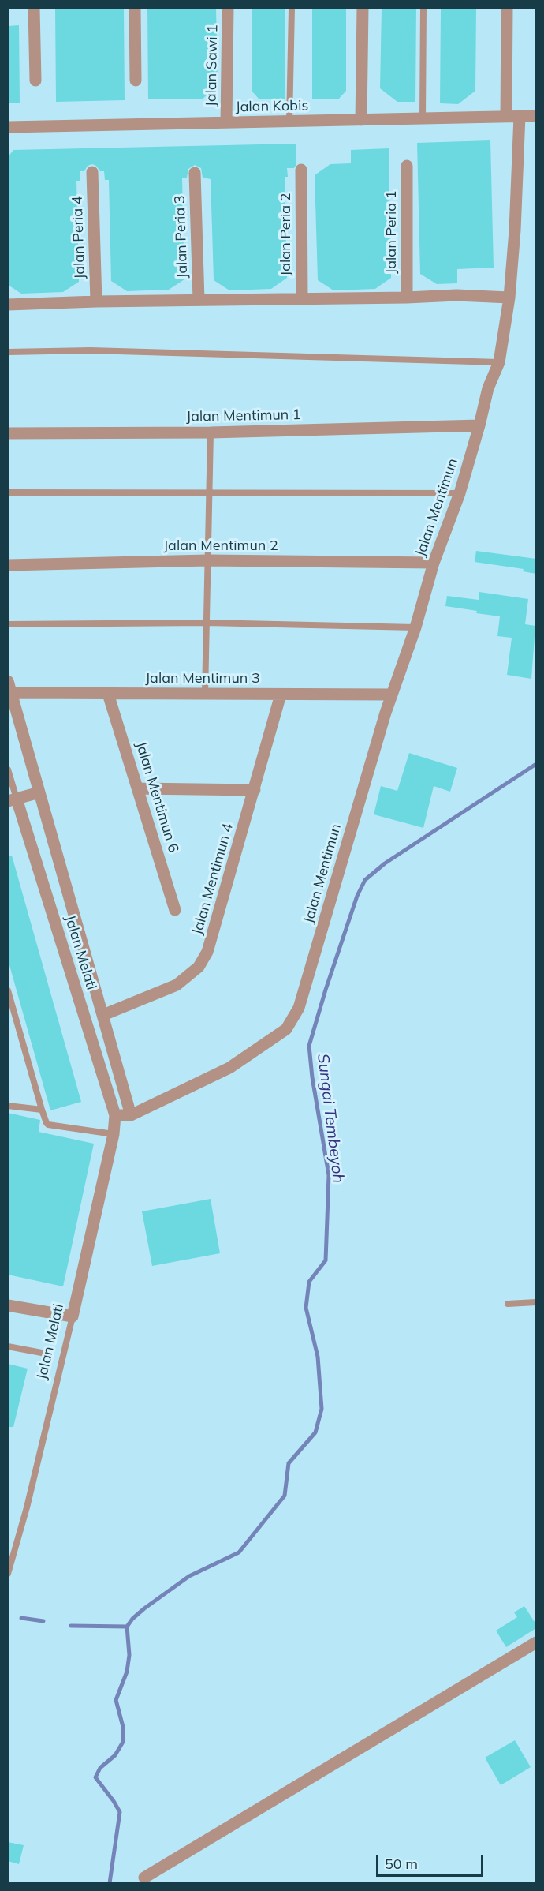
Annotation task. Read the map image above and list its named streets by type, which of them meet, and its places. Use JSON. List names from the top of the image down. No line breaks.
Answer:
{"streets":{"street":["Jalan Sawi 1","Jalan Kobis","Jalan Peria 1","Jalan Peria 2","Jalan Peria 3","Jalan Peria 4","Jalan Mentimun 1","Jalan Mentimun","Jalan Mentimun 2","Jalan Mentimun 3","Jalan Mentimun 6","Jalan Mentimun 4","Jalan Melati"]},"crossings":[["Jalan Sawi 1","Jalan Kobis"],["Jalan Kobis","Jalan Mentimun"],["Jalan Mentimun 1","Jalan Mentimun"],["Jalan Mentimun","Jalan Mentimun 2"],["Jalan Mentimun","Jalan Mentimun 3"],["Jalan Mentimun 3","Jalan Mentimun 6"],["Jalan Mentimun 3","Jalan Mentimun 4"]],"water":["Sungai Tembeyoh"],"scale_bar":"50 m"}
